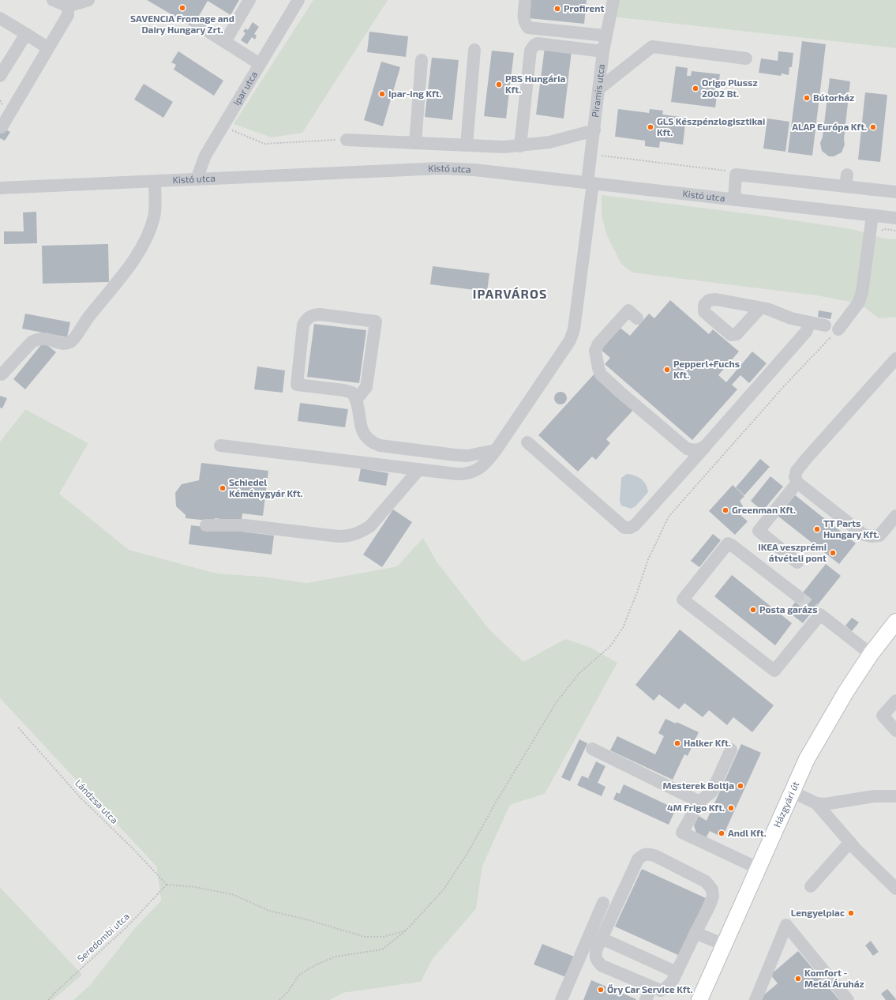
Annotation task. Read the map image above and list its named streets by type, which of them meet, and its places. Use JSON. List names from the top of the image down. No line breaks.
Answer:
{"streets":{"main road":["Házgyári út"],"street":["Ipar utca","Piramis utca","Kistó utca"],"path":["Lándzsa utca","Seredombi utca"]},"crossings":[["Ipar utca","Kistó utca"],["Piramis utca","Kistó utca"],["Lándzsa utca","Seredombi utca"]],"districts":["IPARVÁROS"],"places":["SAVENCIA Fromage and Dairy Hungary Zrt.","Profirent","PBS Hungária Kft.","Origo Plussz 2002 Bt.","Ipar-ing Kft.","Bútorház","GLS Készpénzlogisztikai Kft.","ALAP Európa Kft.","Pepperl+Fuchs Kft.","Schiedel Kéménygyár Kft.","Greenman Kft.","TT Parts Hungary Kft.","IKEA veszprémi átvételi pont","Posta garázs","Halker Kft.","Mesterek Boltja","4M Frigo Kft.","Andl Kft.","Lengyelpiac","Komfort - Metál Áruház","Őry Car Service Kft."]}
